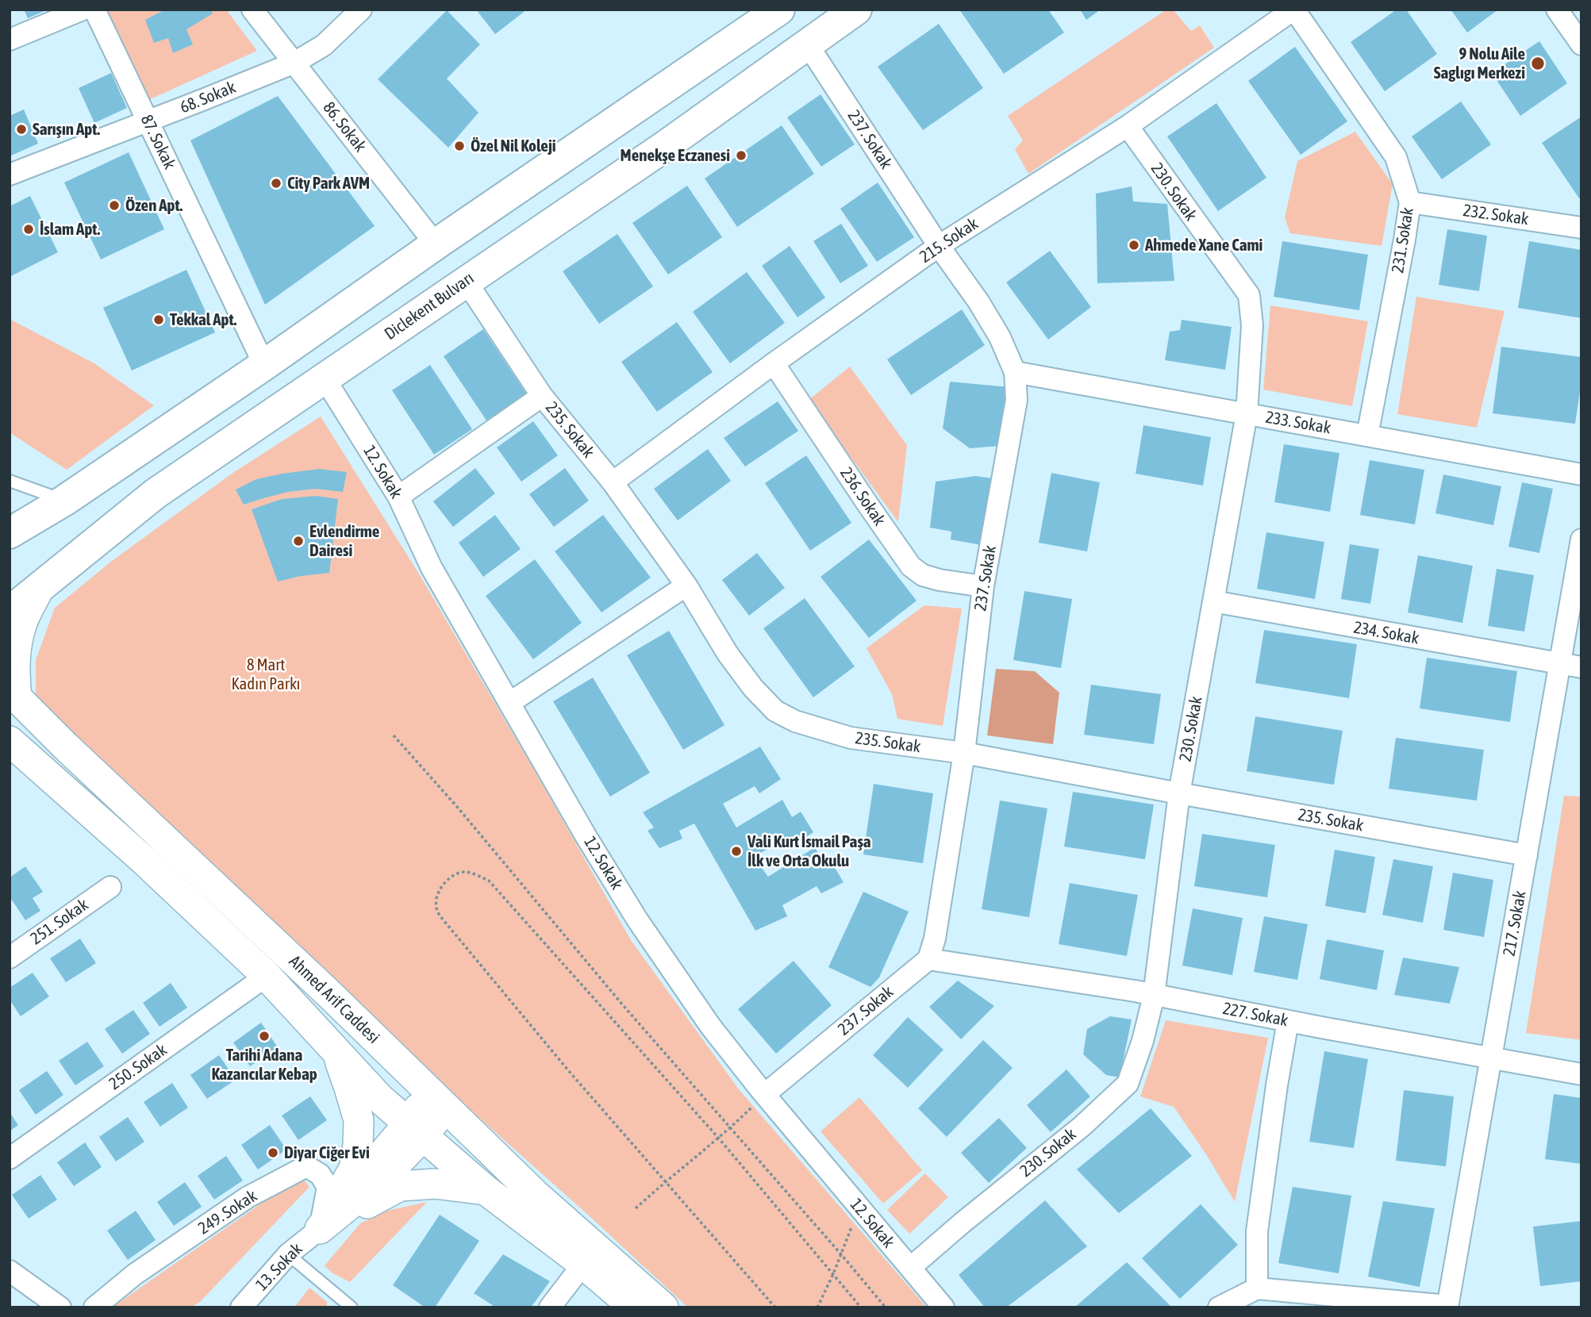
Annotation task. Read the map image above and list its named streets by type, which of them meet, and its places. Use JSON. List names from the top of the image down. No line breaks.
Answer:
{"streets":{"main road":["Diclekent Bulvarı","Ahmed Arif Caddesi"],"street":["68. Sokak","86. Sokak","237. Sokak","87. Sokak","230. Sokak","232. Sokak","215. Sokak","231. Sokak","233. Sokak","235. Sokak","12. Sokak","236. Sokak","234. Sokak","251. Sokak","217. Sokak","227. Sokak","250. Sokak","249. Sokak","13. Sokak"]},"crossings":[["68. Sokak","86. Sokak"],["68. Sokak","87. Sokak"],["237. Sokak","215. Sokak"],["237. Sokak","Diclekent Bulvarı"],["237. Sokak","233. Sokak"],["237. Sokak","235. Sokak"],["237. Sokak","12. Sokak"],["237. Sokak","236. Sokak"],["237. Sokak","227. Sokak"],["230. Sokak","215. Sokak"],["230. Sokak","233. Sokak"],["230. Sokak","235. Sokak"],["230. Sokak","12. Sokak"],["230. Sokak","234. Sokak"],["230. Sokak","227. Sokak"],["232. Sokak","231. Sokak"],["215. Sokak","231. Sokak"],["215. Sokak","235. Sokak"],["215. Sokak","236. Sokak"],["231. Sokak","233. Sokak"],["Diclekent Bulvarı","235. Sokak"],["Diclekent Bulvarı","12. Sokak"],["235. Sokak","217. Sokak"],["234. Sokak","217. Sokak"],["217. Sokak","227. Sokak"],["Ahmed Arif Caddesi","250. Sokak"],["249. Sokak","13. Sokak"]],"parks":["8 Mart Kadın Parkı"],"places":["9 Nolu Aile Saglıgı Merkezi","Sarışın Apt.","Özel Nil Koleji","Menekşe Eczanesi","City Park AVM","Özen Apt.","İslam Apt.","Ahmede Xane Cami","Tekkal Apt.","Evlendirme Dairesi","Vali Kurt İsmail Paşa İlk ve Orta Okulu","Tarihi Adana Kazancılar Kebap","Diyar Ciğer Evi"]}
